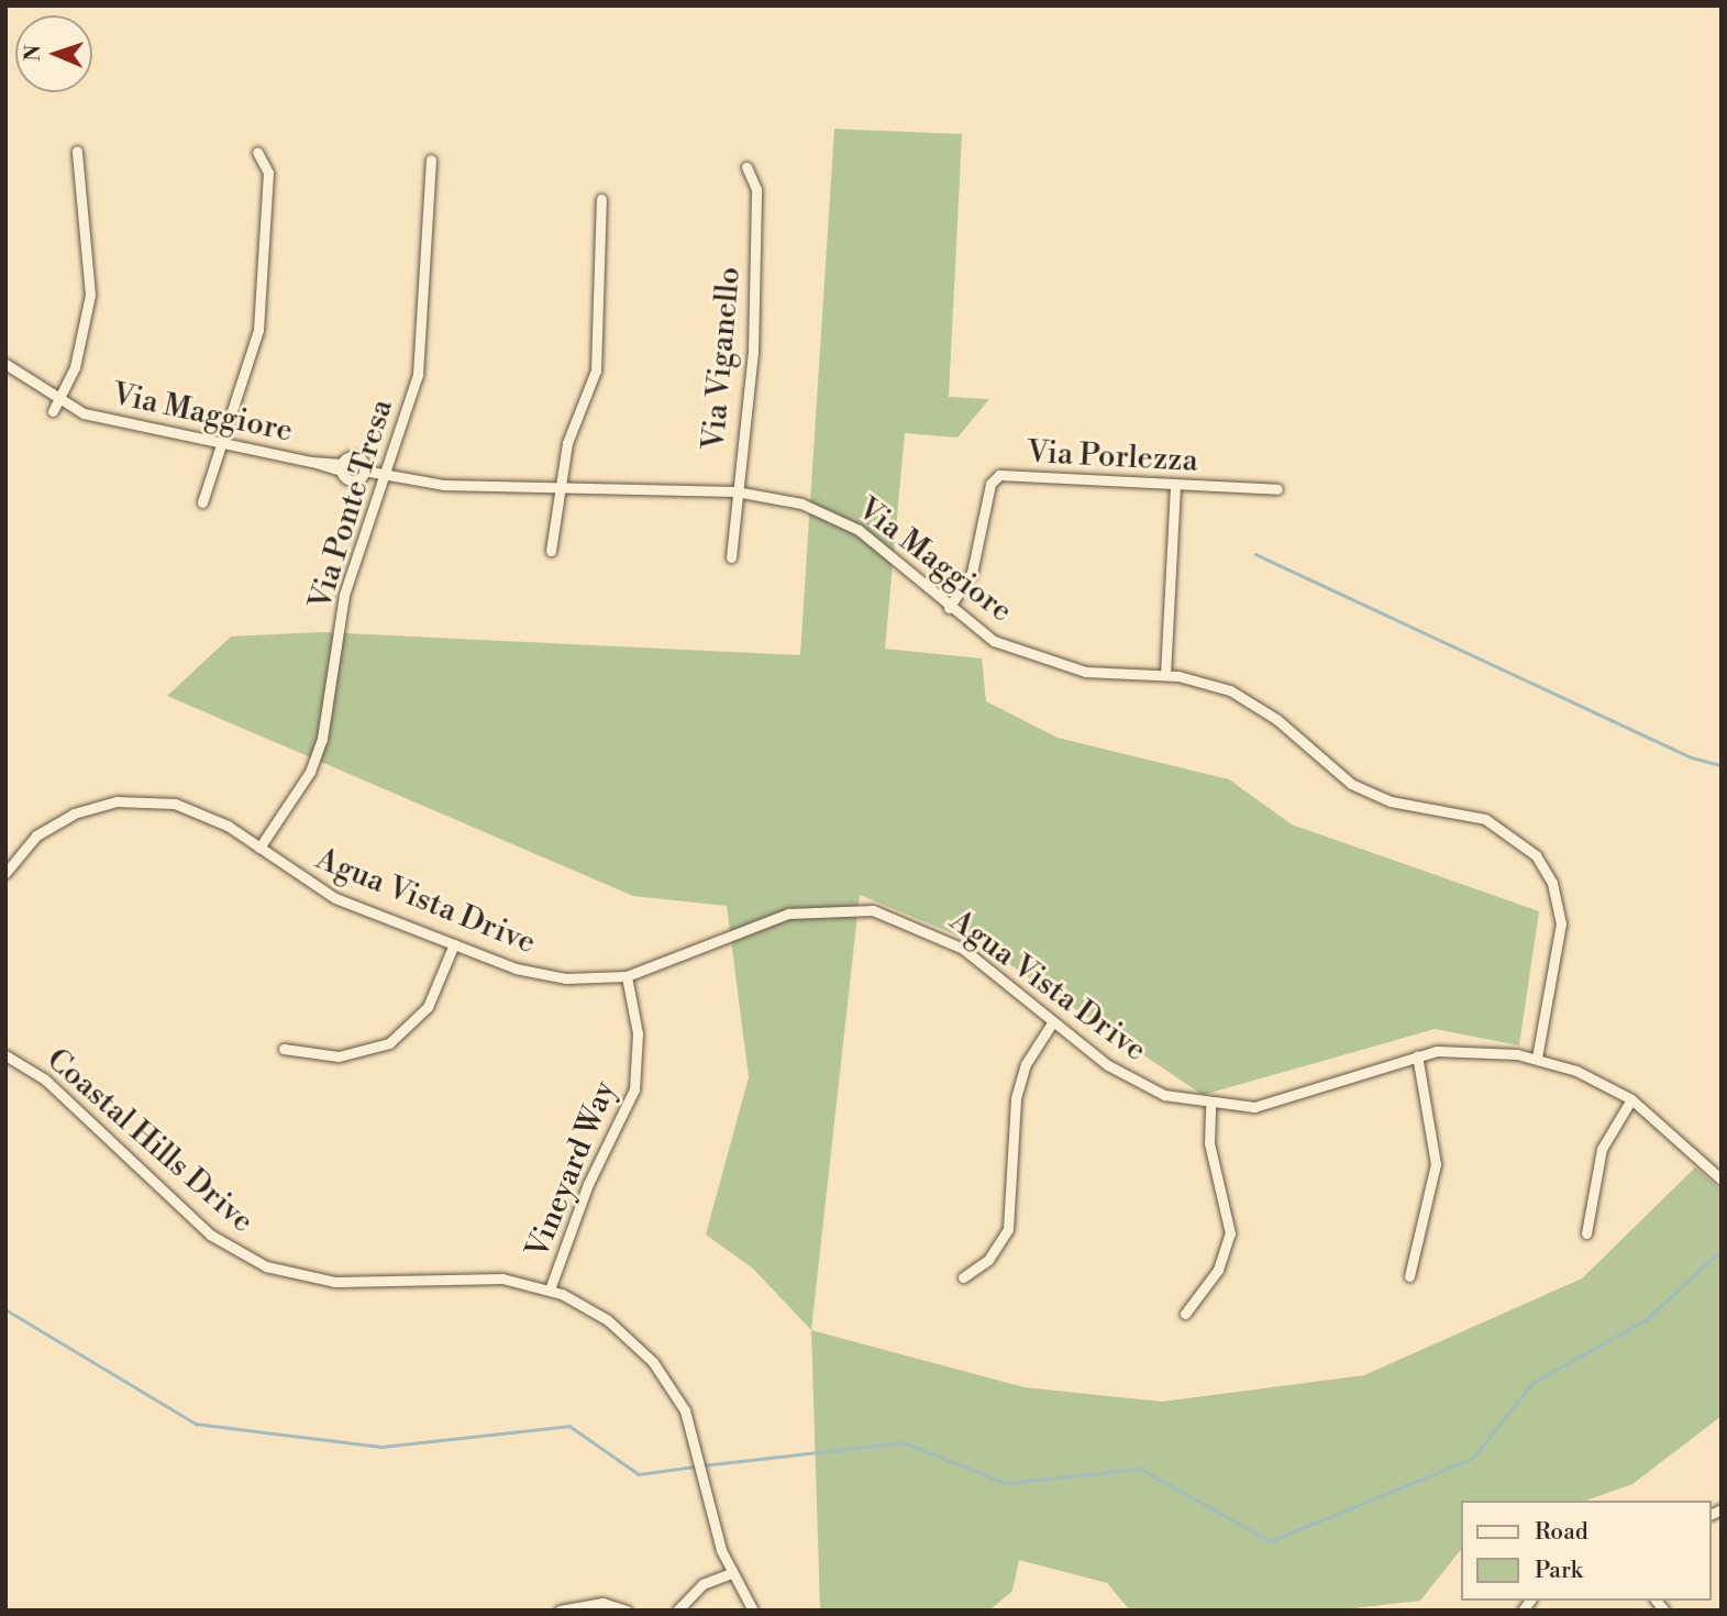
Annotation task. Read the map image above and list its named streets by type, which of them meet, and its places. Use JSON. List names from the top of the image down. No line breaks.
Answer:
{"streets":{"street":["Via Viganello","Via Maggiore","Via Porlezza","Via Ponte Tresa","Agua Vista Drive","Coastal Hills Drive","Vineyard Way"]},"crossings":[["Via Viganello","Via Maggiore"],["Via Maggiore","Via Porlezza"],["Via Maggiore","Via Ponte Tresa"],["Via Maggiore","Agua Vista Drive"],["Via Ponte Tresa","Agua Vista Drive"],["Agua Vista Drive","Vineyard Way"],["Coastal Hills Drive","Vineyard Way"]],"legend":["Road","Park"],"north":"left"}
